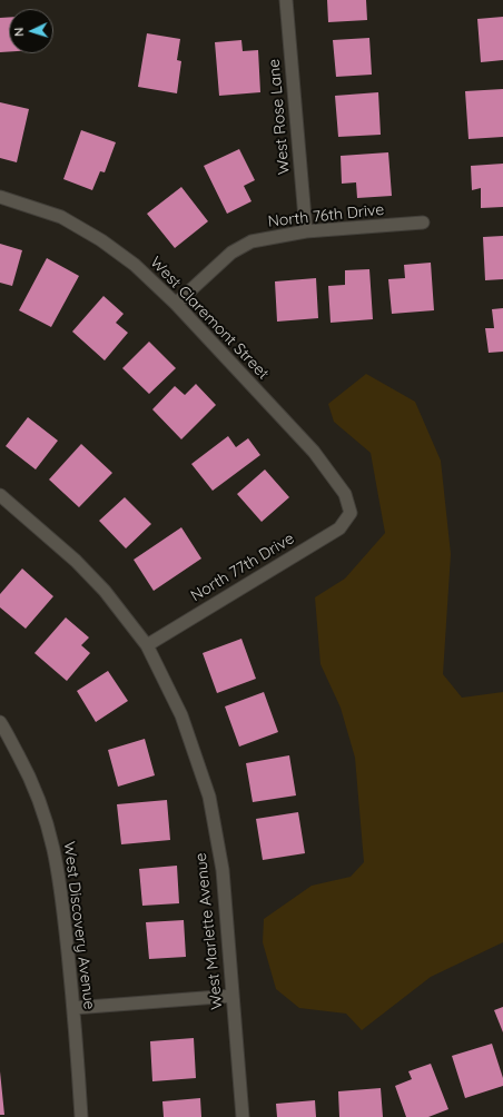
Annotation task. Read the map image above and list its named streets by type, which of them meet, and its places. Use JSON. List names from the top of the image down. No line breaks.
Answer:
{"streets":{"street":["West Rose Lane","North 76th Drive","West Claremont Street","North 77th Drive","West Discovery Avenue","West Marlette Avenue"]},"crossings":[["West Rose Lane","North 76th Drive"],["North 76th Drive","West Claremont Street"],["West Claremont Street","North 77th Drive"],["North 77th Drive","West Marlette Avenue"]],"north":"left"}
